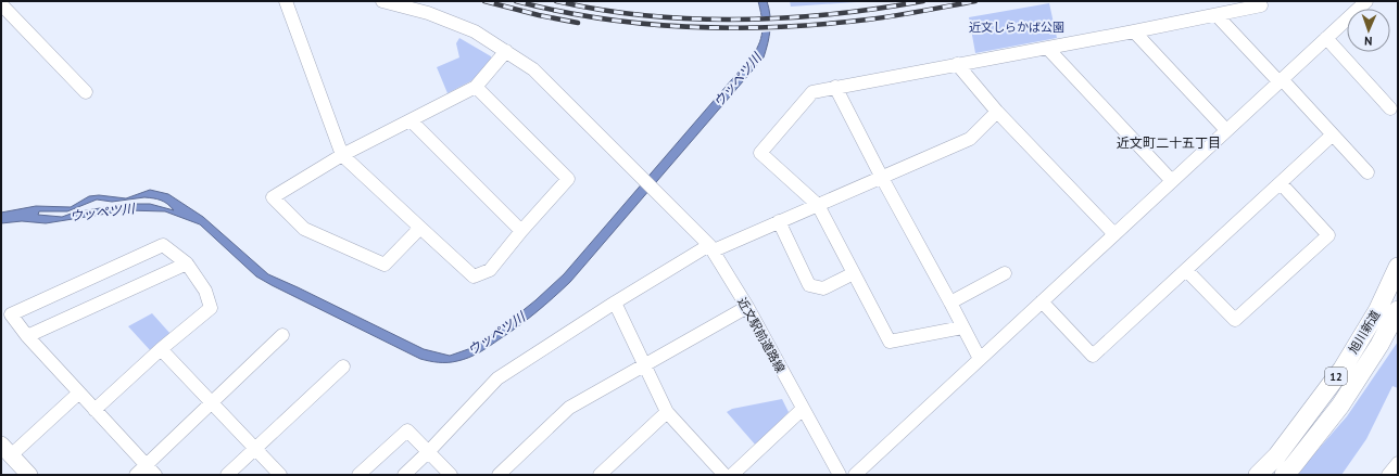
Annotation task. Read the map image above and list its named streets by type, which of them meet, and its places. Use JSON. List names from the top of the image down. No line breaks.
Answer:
{"streets":{"highway":["旭川新道","12"],"street":["近文駅前道路線"]},"districts":["近文町二十五丁目"],"water":["ウッペツ川"],"parks":["近文しらかば公園"],"north":"bottom"}
